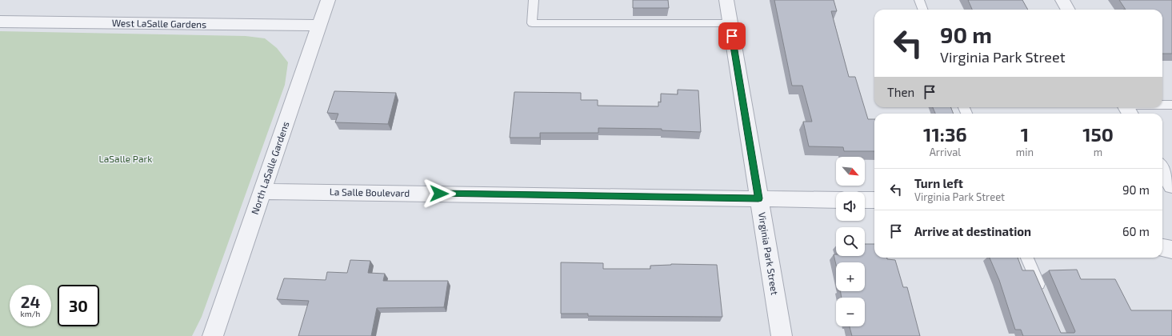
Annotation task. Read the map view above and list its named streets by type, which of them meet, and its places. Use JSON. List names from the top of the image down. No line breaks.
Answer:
{"streets":{"street":["West LaSalle Gardens","North LaSalle Gardens","La Salle Boulevard","Virginia Park Street"]},"crossings":[["West LaSalle Gardens","North LaSalle Gardens"],["North LaSalle Gardens","La Salle Boulevard"],["La Salle Boulevard","Virginia Park Street"]],"parks":["LaSalle Park"],"north":"bottom right","page":{"turn":["90 m","Virginia Park Street"],"then":"Then","eta":["11:36","Arrival","1","min","150","m"],"map_buttons":["+","−"],"list":[{"name":"Turn left","note":"Virginia Park Street","value":"90 m"},{"name":"Arrive at destination","value":"60 m"}],"speed":"24 km/h","limit":"30"}}
